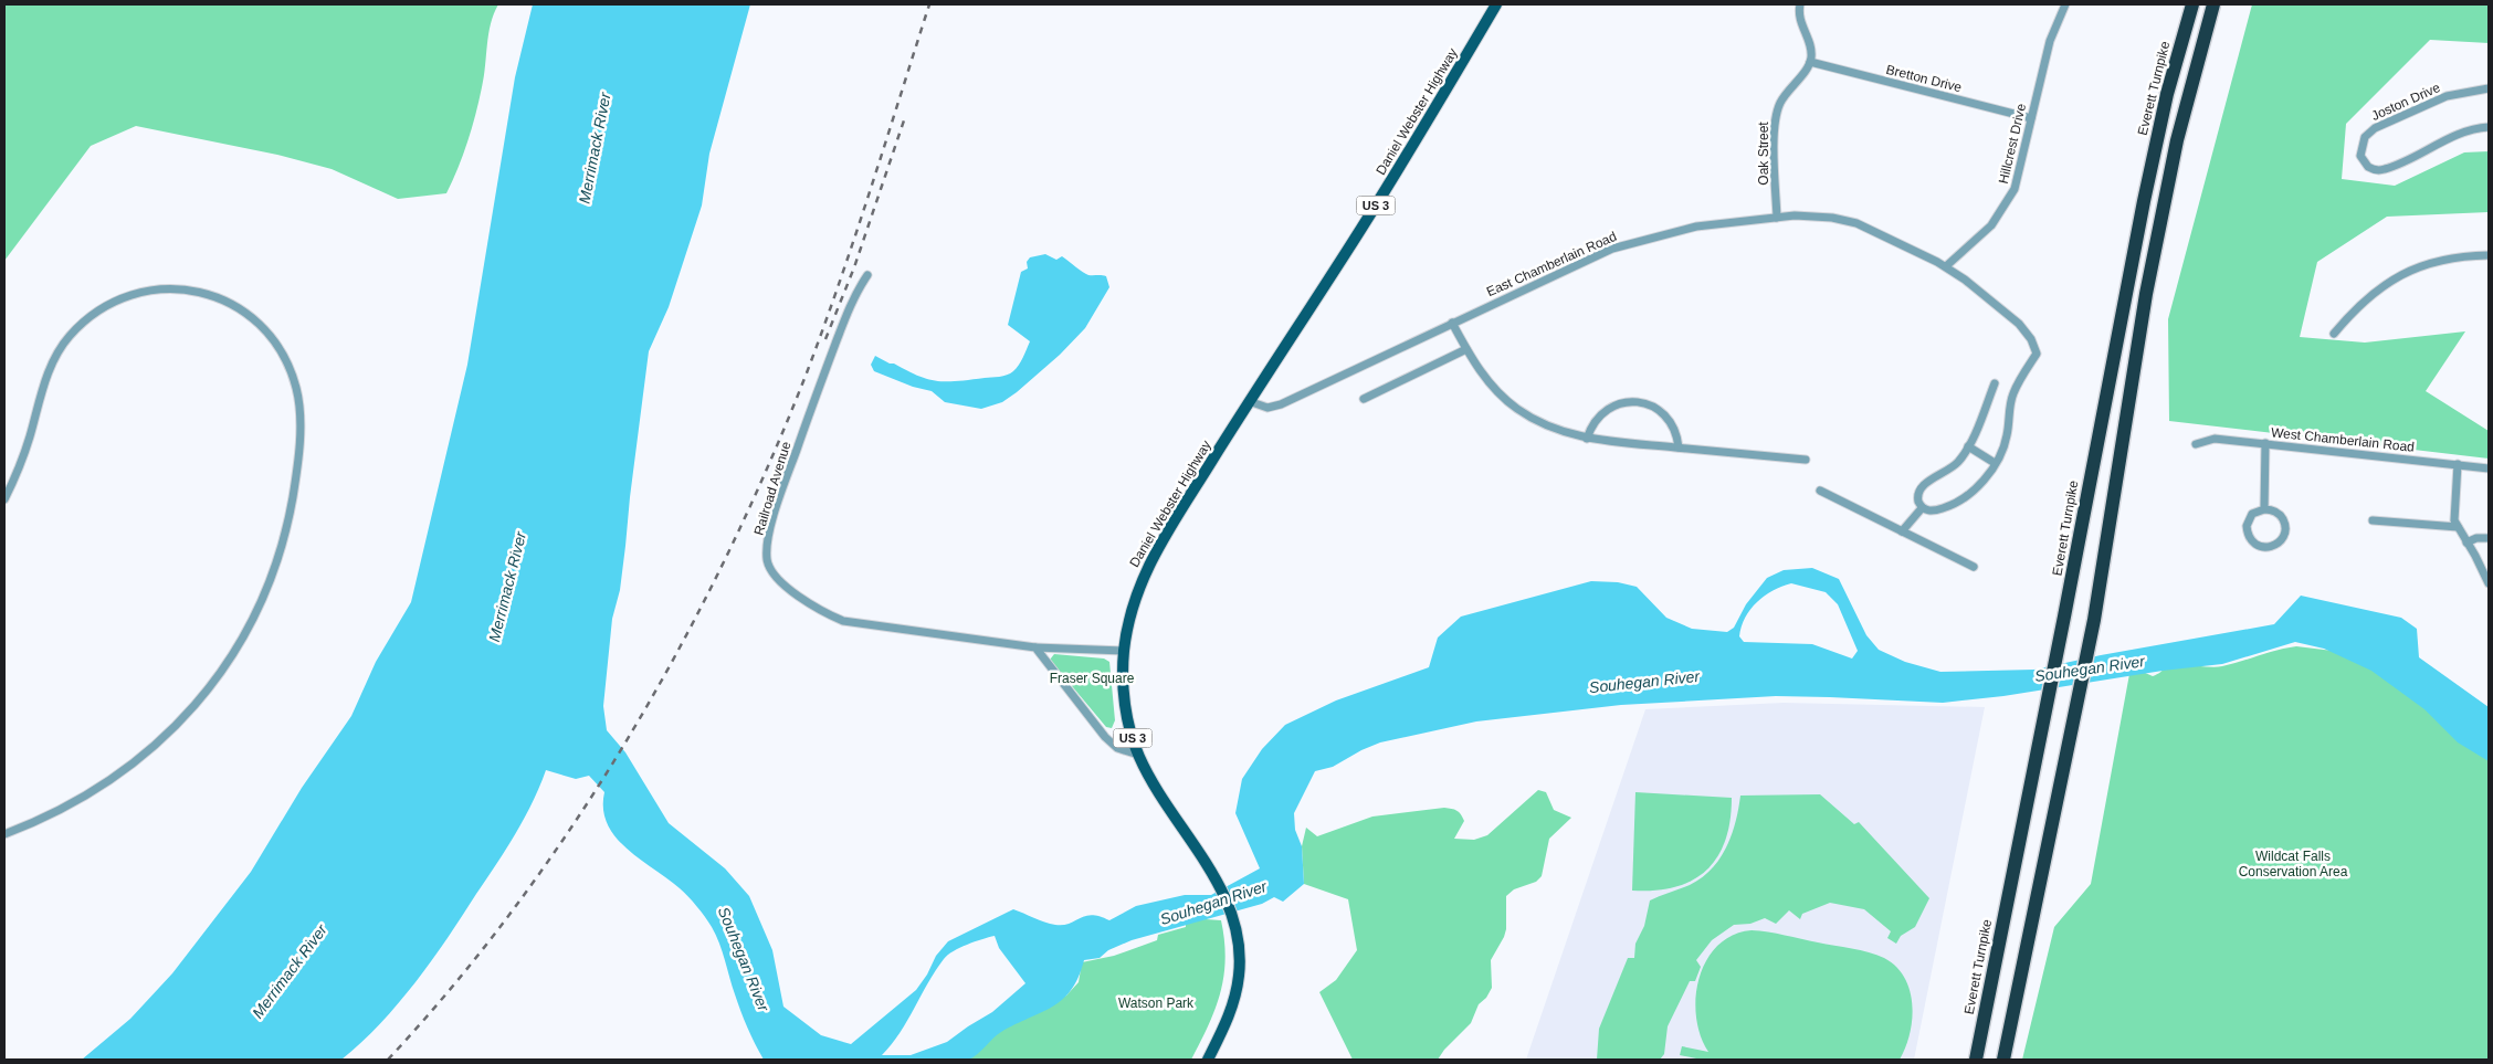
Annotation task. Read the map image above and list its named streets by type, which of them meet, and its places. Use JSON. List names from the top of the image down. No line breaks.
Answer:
{"streets":{"highway":["Everett Turnpike"],"main road":["Daniel Webster Highway","US 3"],"street":["Bretton Drive","Joston Drive","Hillcrest Drive","Oak Street","East Chamberlain Road","West Chamberlain Road","Railroad Avenue"]},"crossings":[["Bretton Drive","Hillcrest Drive"],["Bretton Drive","Oak Street"],["Daniel Webster Highway","East Chamberlain Road"],["Daniel Webster Highway","Railroad Avenue"],["Hillcrest Drive","East Chamberlain Road"],["Oak Street","East Chamberlain Road"]],"water":["Merrimack River","Souhegan River"],"parks":["Fraser Square","Wildcat Falls Conservation Area","Watson Park"]}
